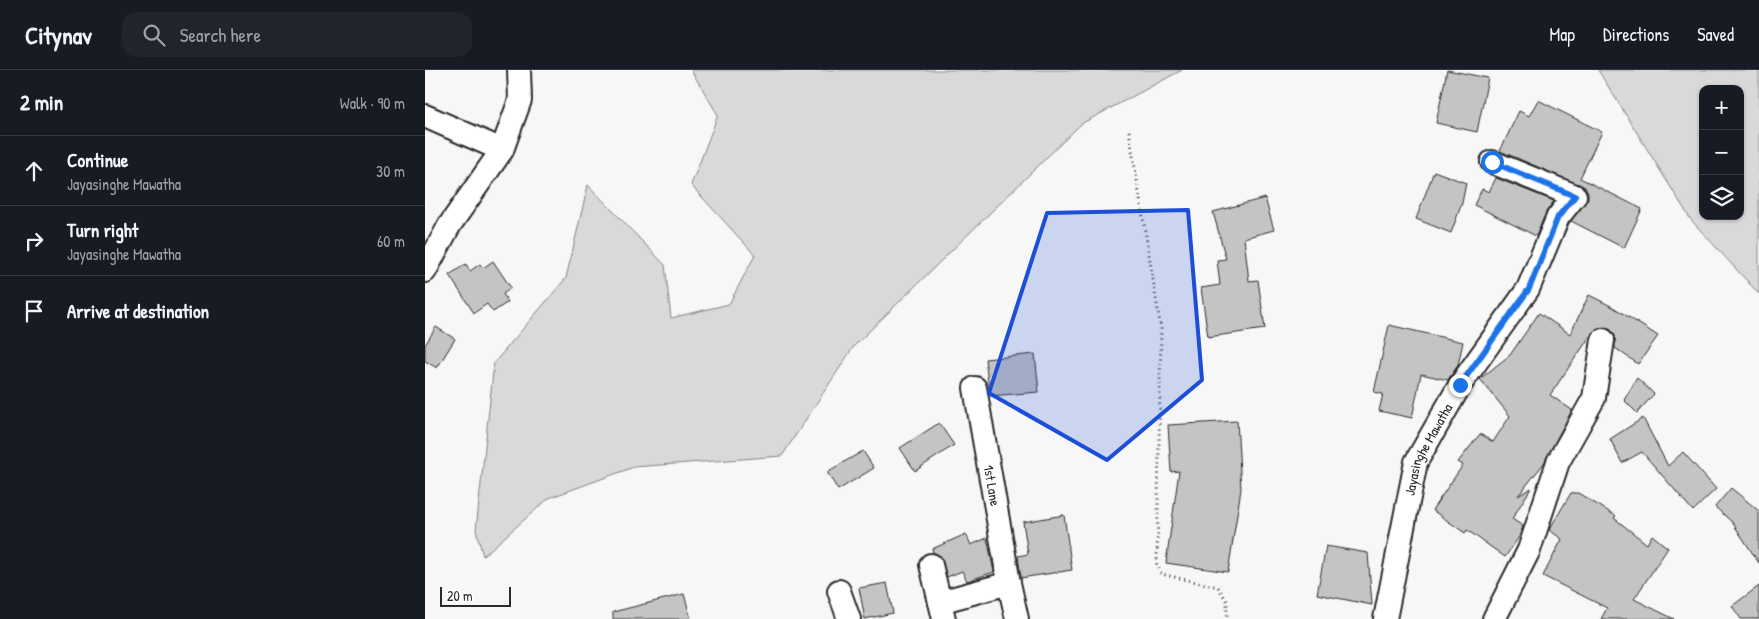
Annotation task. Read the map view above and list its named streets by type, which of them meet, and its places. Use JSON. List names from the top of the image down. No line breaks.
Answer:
{"streets":{"street":["Jayasinghe Mawatha","1st Lane"]},"scale_bar":"20 m","page":{"header":"Citynav","search":"Search here","nav":["Map","Directions","Saved"],"heading":["2 min","Walk · 90 m"],"map_buttons":["+","−"],"list":[["Continue","Jayasinghe Mawatha","30 m"],["Turn right","Jayasinghe Mawatha","60 m"],"Arrive at destination"],"scale":"20 m"}}
